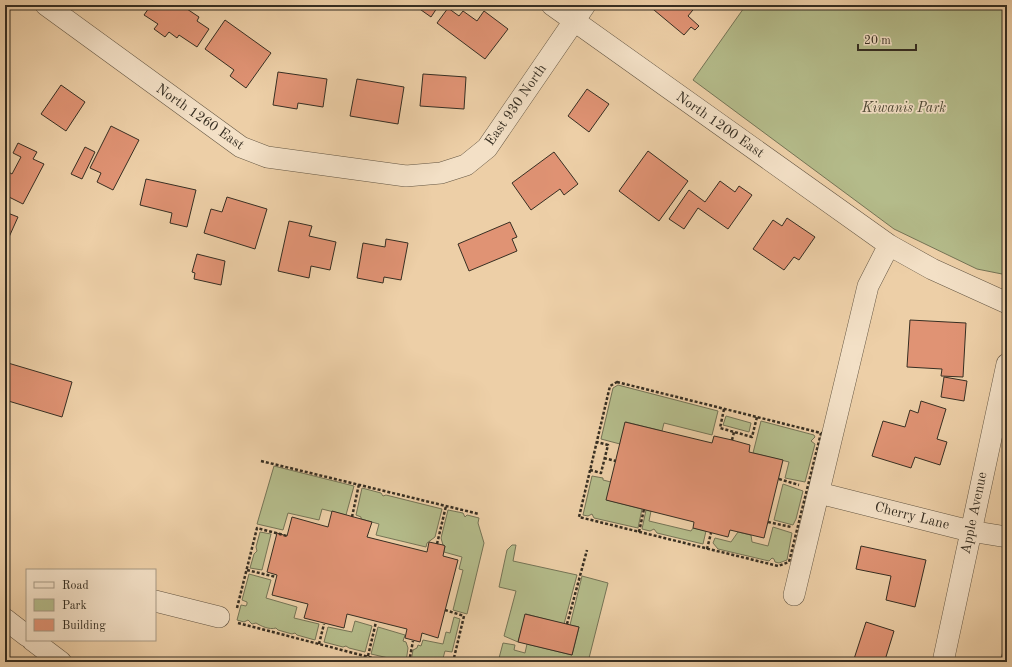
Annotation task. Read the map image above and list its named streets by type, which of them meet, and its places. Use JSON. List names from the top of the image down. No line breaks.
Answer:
{"streets":{"street":["East 930 North","North 1260 East","North 1200 East","Apple Avenue","Cherry Lane"]},"crossings":[["East 930 North","North 1260 East"],["East 930 North","North 1200 East"],["Apple Avenue","Cherry Lane"]],"parks":["Kiwanis Park"],"legend":["Road","Park","Building"],"scale_bar":"20 m"}
